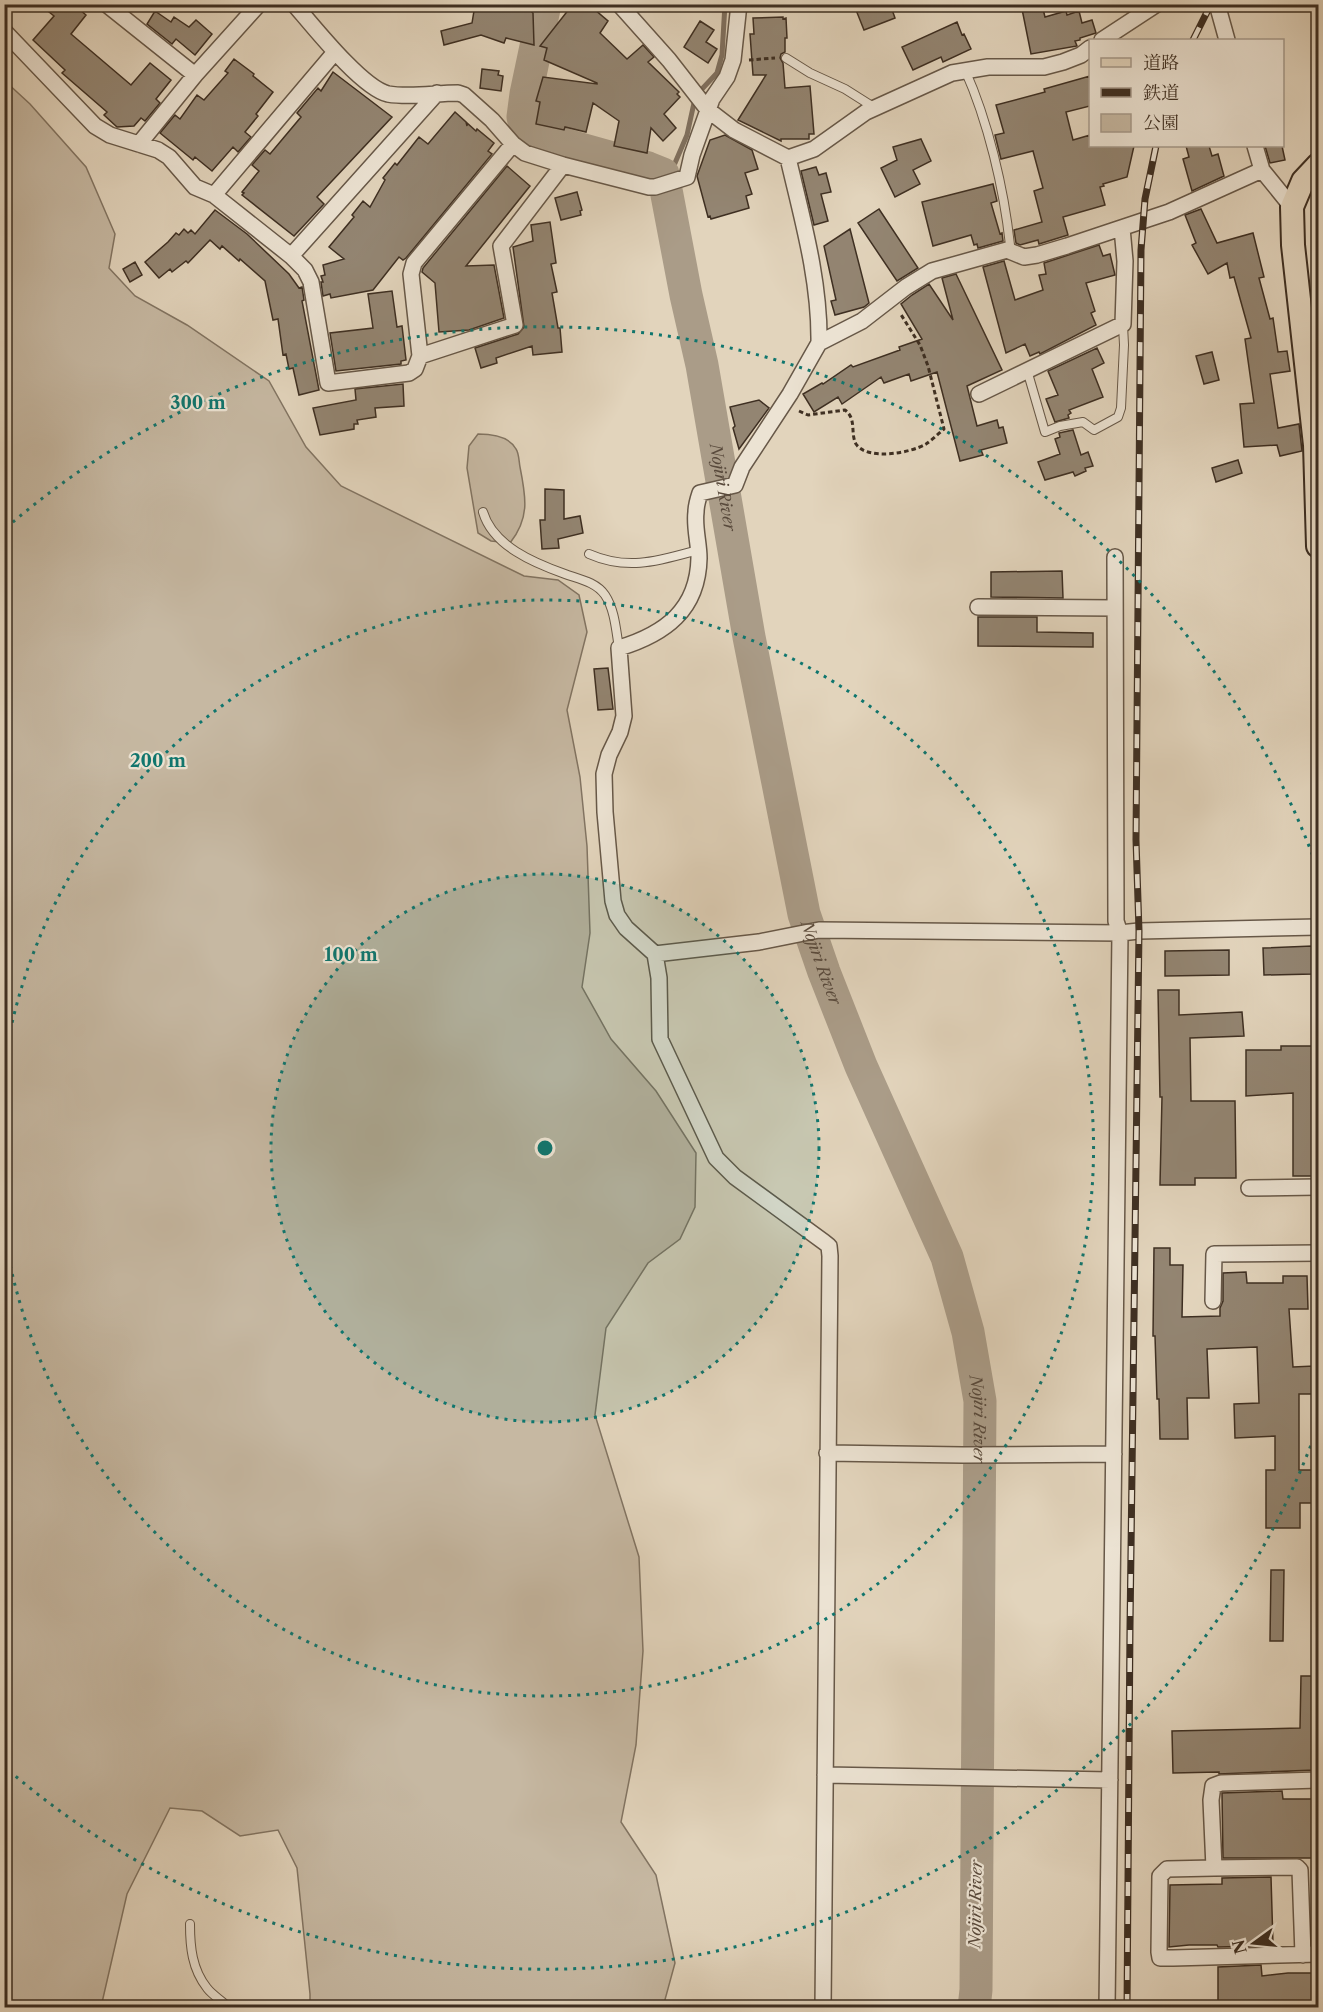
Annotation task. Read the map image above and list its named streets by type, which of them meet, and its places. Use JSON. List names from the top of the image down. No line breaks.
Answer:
{"water":["Nojiri River"],"legend":["道路","鉄道","公園"],"north":"left","rings":["300 m","200 m","100 m"]}
